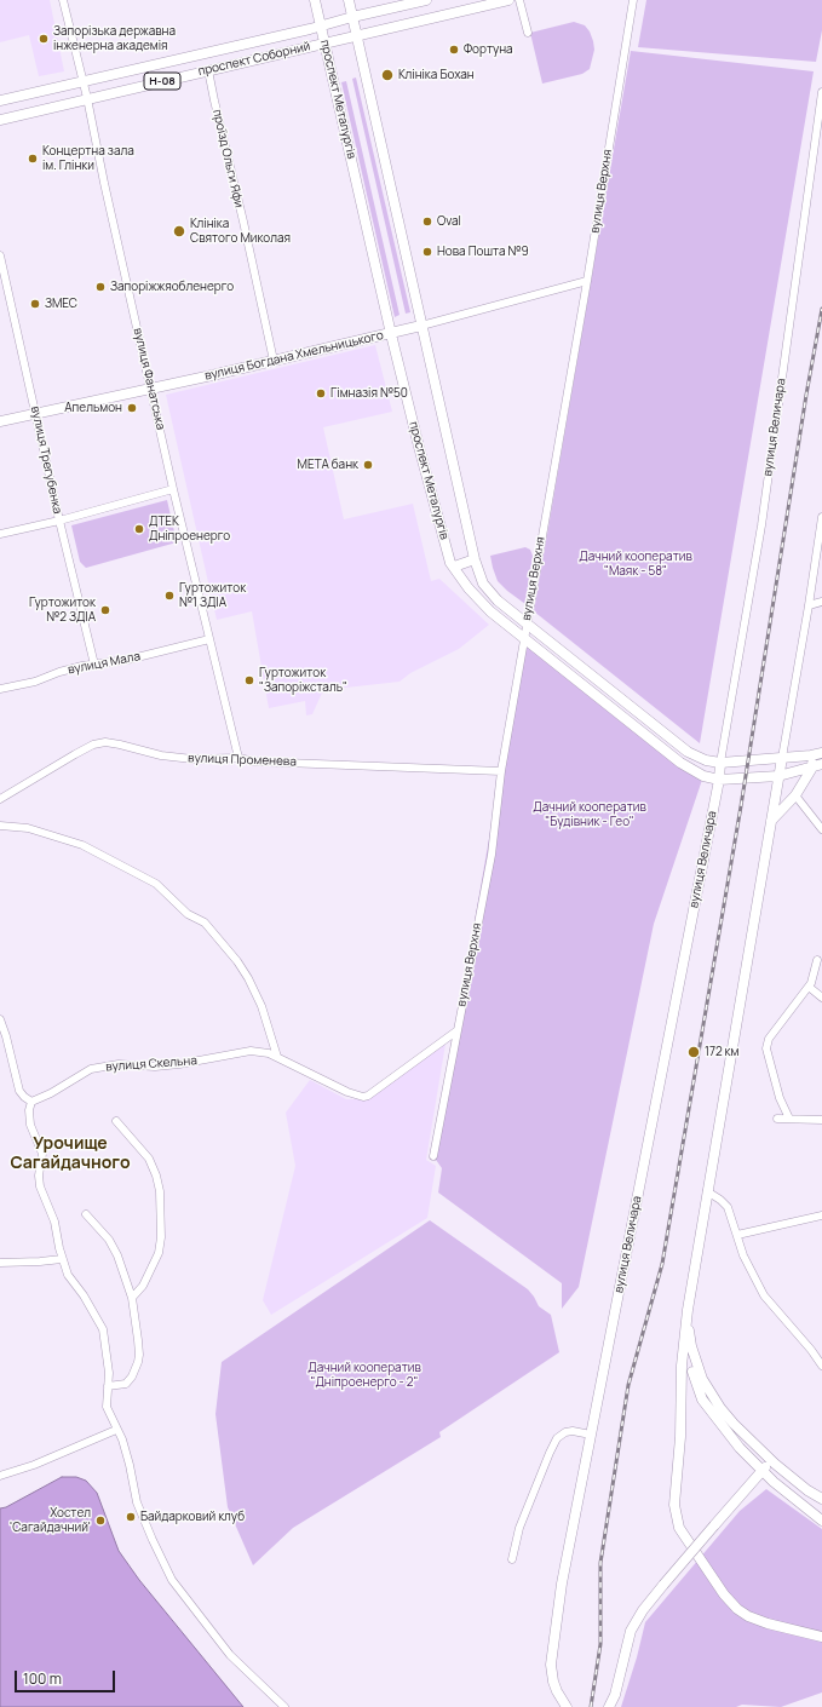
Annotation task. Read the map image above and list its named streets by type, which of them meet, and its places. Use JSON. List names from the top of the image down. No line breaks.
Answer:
{"streets":{"main road":["проспект Соборний","Н-08","проспект Металургів","вулиця Богдана Хмельницького","вулиця Величара"],"street":["проїзд Ольги Яфи","вулиця Верхня","вулиця Фанатська","вулиця Трегубенка","вулиця Мала","вулиця Променева","вулиця Скельна"]},"crossings":[["проспект Соборний","проспект Металургів"],["проспект Соборний","проїзд Ольги Яфи"],["проспект Соборний","вулиця Фанатська"],["проспект Металургів","вулиця Верхня"],["проспект Металургів","вулиця Богдана Хмельницького"],["проспект Металургів","вулиця Величара"],["проїзд Ольги Яфи","вулиця Богдана Хмельницького"],["вулиця Верхня","вулиця Богдана Хмельницького"],["вулиця Верхня","вулиця Променева"],["вулиця Верхня","вулиця Скельна"],["вулиця Богдана Хмельницького","вулиця Фанатська"],["вулиця Богдана Хмельницького","вулиця Трегубенка"],["вулиця Фанатська","вулиця Мала"],["вулиця Фанатська","вулиця Променева"],["вулиця Трегубенка","вулиця Мала"]],"districts":["Урочище Сагайдачного"],"parks":["Дачний кооператив \"Маяк - 58\"","Дачний кооператив \"Будівник - Гео\"","Дачний кооператив \"Дніпроенерго - 2\""],"places":["Запорізька державна інженерна академія","Фортуна","Клініка Бохан","Концертна зала ім. Глінки","Oval","Клініка Святого Миколая","Нова Пошта №9","Запоріжжяобленерго","ЗМЕС","Гімназія №50","Апельмон","МЕТА банк","ДТЕК Дніпроенерго","Гуртожиток №1 ЗДІА","Гуртожиток №2 ЗДІА","Гуртожиток \"Запоріжсталь\"","172 км","Байдарковий клуб","Хостел 'Сагайдачний'"],"scale_bar":"100 m"}
